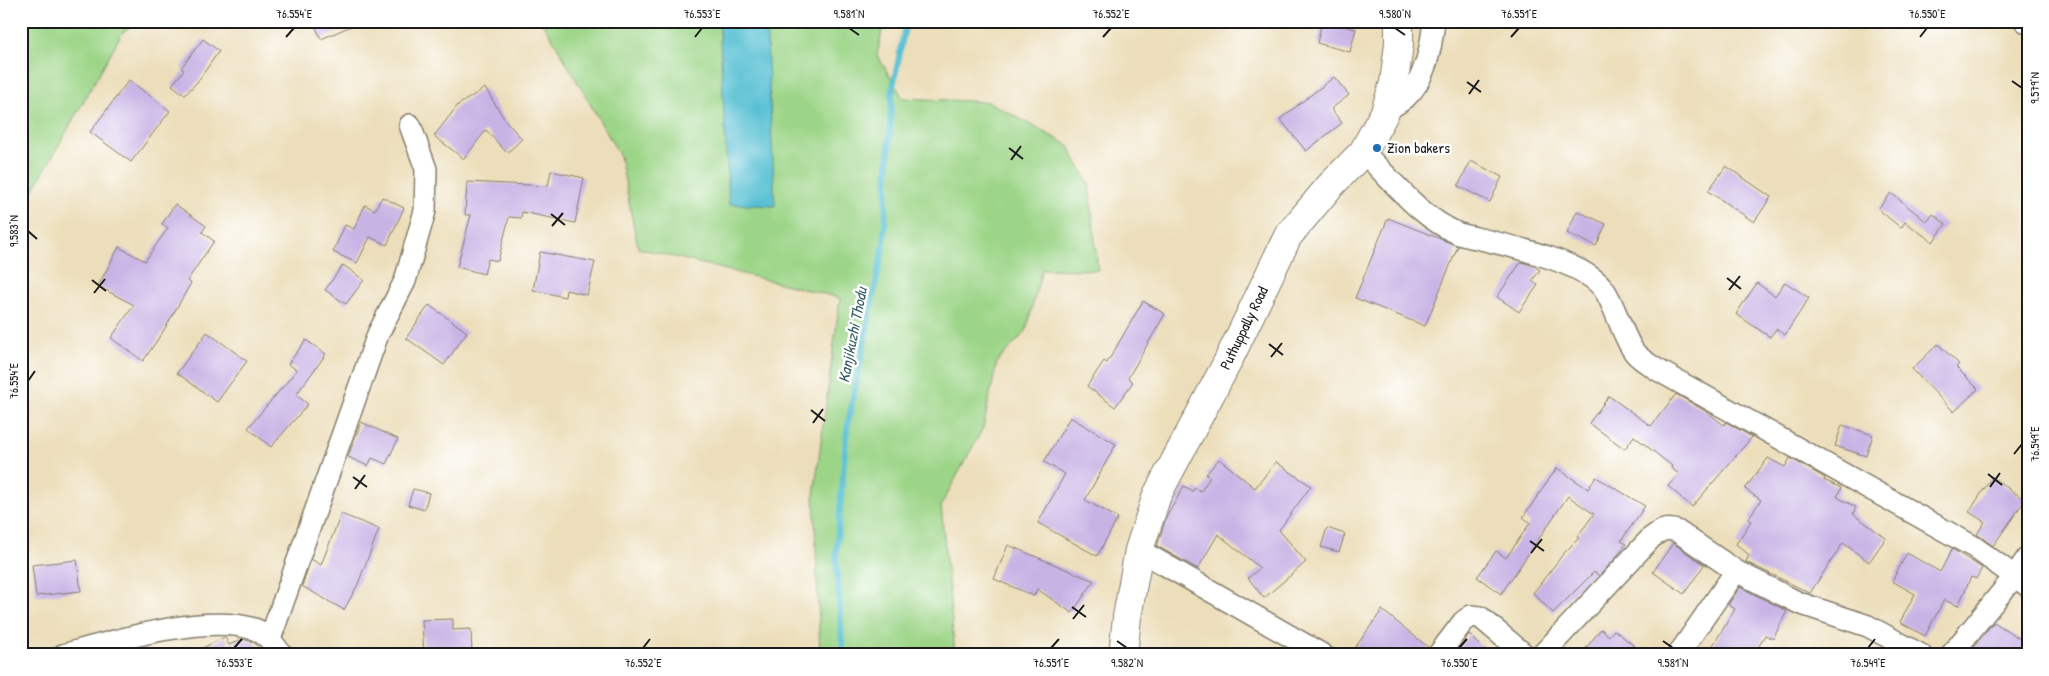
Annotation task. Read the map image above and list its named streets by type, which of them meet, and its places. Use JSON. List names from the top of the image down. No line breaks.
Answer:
{"streets":{"main road":["Puthuppally Road"]},"water":["Kanjikuzhi Thodu"],"places":["Zion bakers"],"coordinates":["76.554°E","76.553°E","9.581°N","76.552°E","9.580°N","76.551°E","76.550°E","9.579°N","9.583°N","76.549°E","9.582°N"]}
